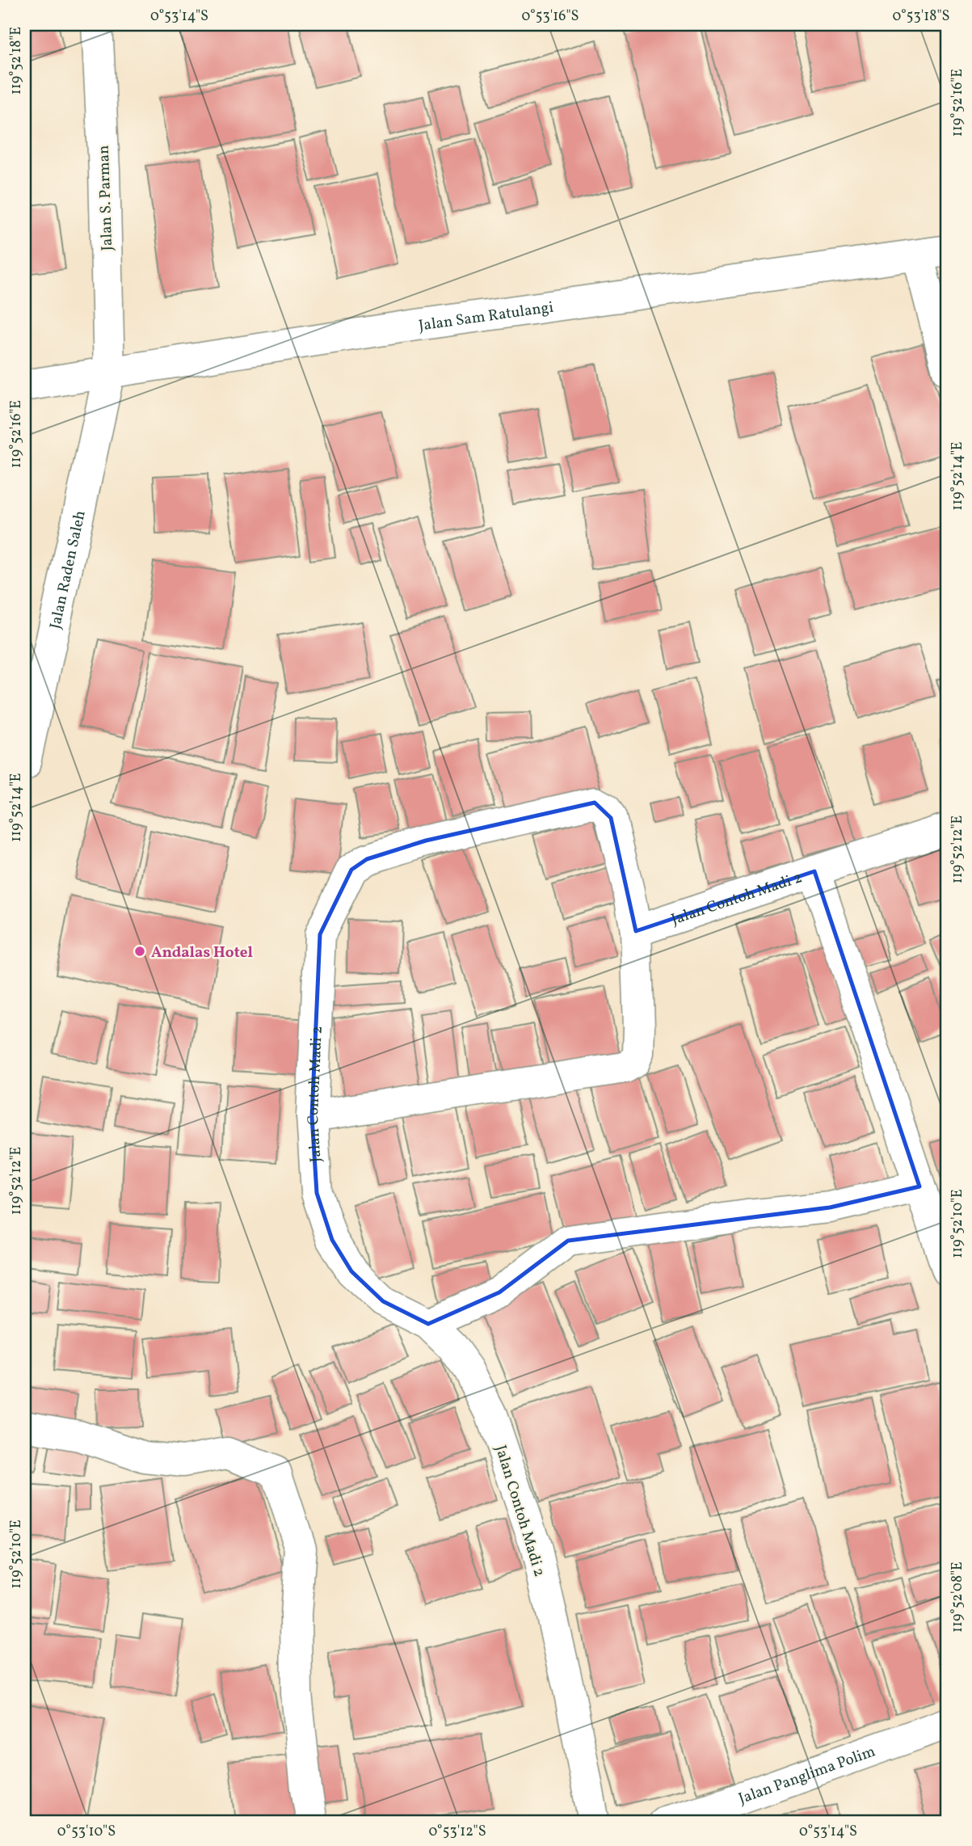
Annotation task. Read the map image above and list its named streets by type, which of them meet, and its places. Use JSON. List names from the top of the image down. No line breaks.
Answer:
{"streets":{"main road":["Jalan S. Parman","Jalan Sam Ratulangi","Jalan Raden Saleh","Jalan Contoh Madi 2","Jalan Panglima Polim"]},"crossings":[["Jalan S. Parman","Jalan Sam Ratulangi"],["Jalan S. Parman","Jalan Raden Saleh"],["Jalan Sam Ratulangi","Jalan Raden Saleh"]],"places":["Andalas Hotel"],"coordinates":["0°53'14\"S","0°53'16\"S","0°53'18\"S","119°52'18\"E","119°52'16\"E","119°52'14\"E","119°52'12\"E","119°52'10\"E","119°52'08\"E","0°53'10\"S","0°53'12\"S"]}
